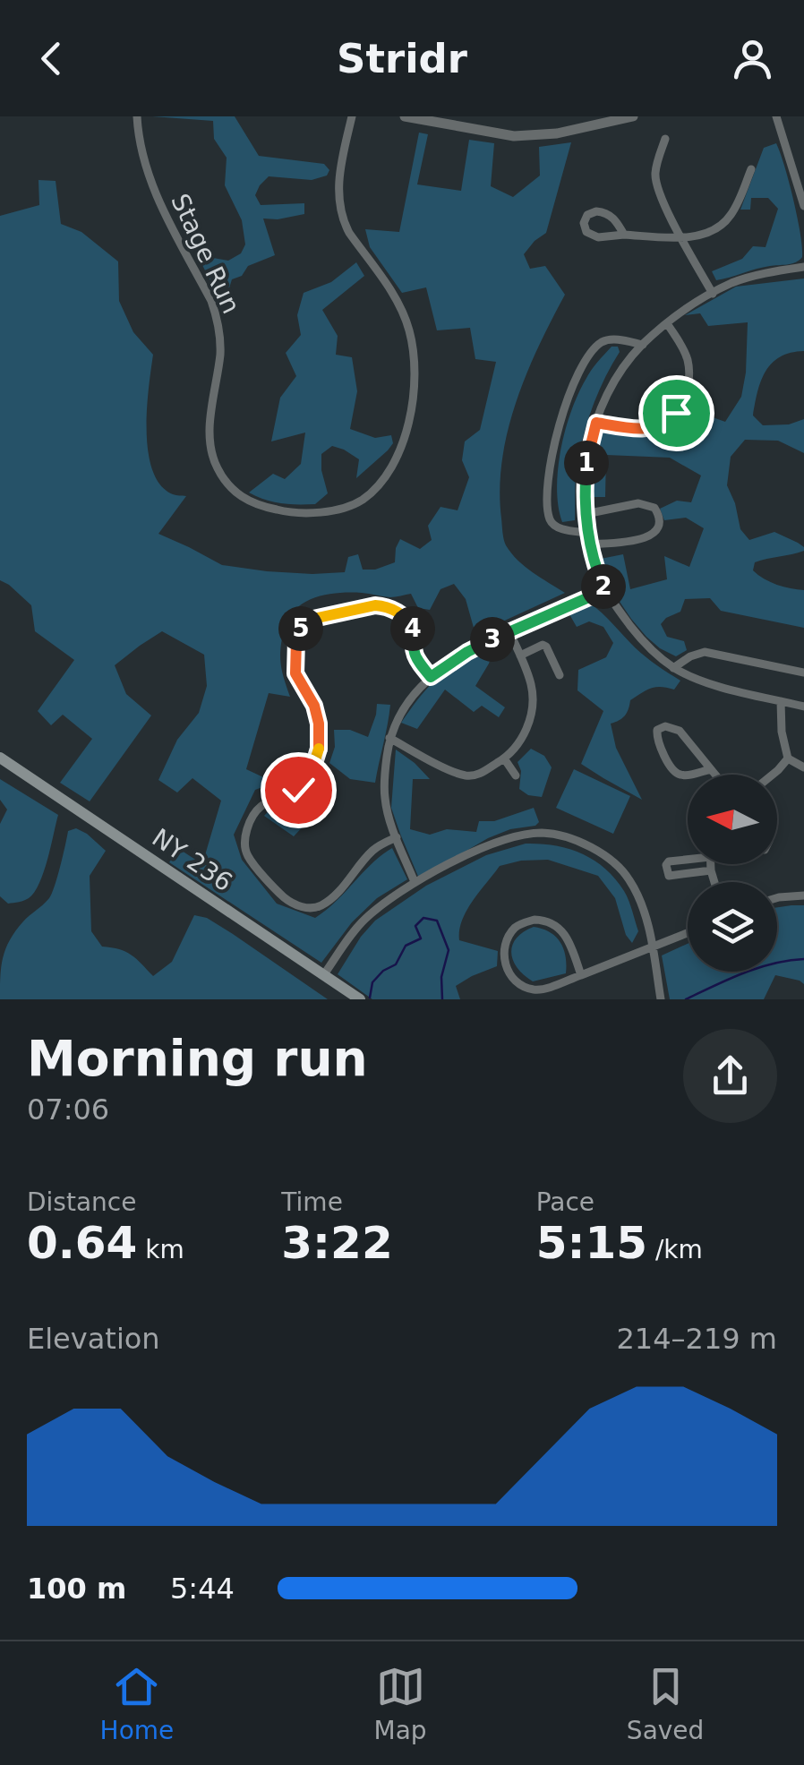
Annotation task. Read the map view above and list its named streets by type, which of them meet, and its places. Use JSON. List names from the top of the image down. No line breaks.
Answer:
{"streets":{"main road":["NY 236"],"street":["Stage Run"]},"north":"left","page":{"header":"Stridr","pins":["1","2","4","5","3"],"heading":["Morning run","07:06"],"stats":[["Distance","0.64 km"],["Time","3:22"],["Pace","5:15 /km"]],"chart":["Elevation","214–219 m"],"list":[{"name":"100 m","note":"5:44"}],"tabs":["Home","Map","Saved"]}}
